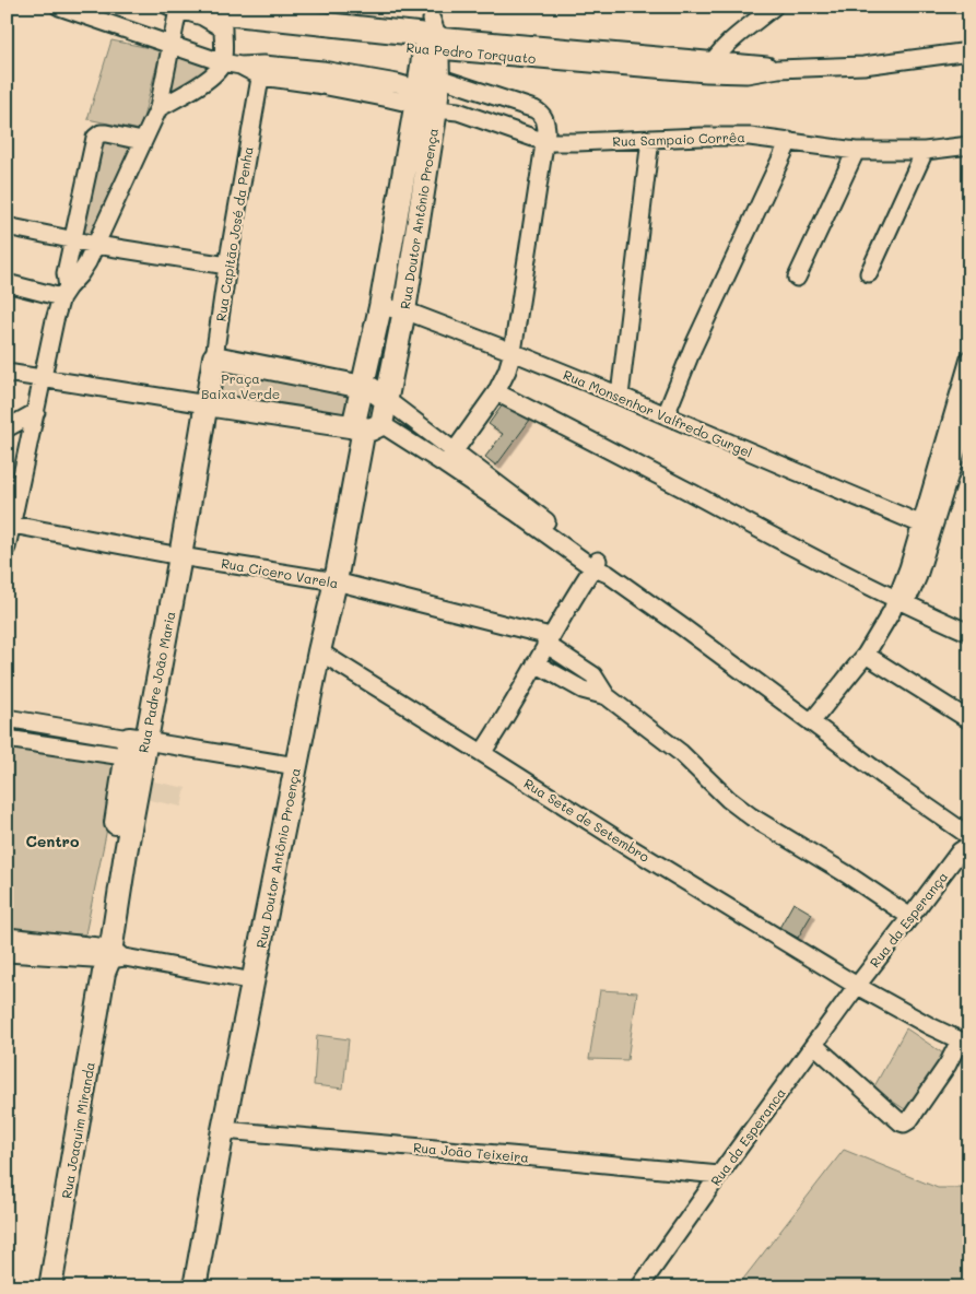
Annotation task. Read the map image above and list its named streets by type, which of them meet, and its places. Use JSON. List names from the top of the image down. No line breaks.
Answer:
{"streets":{"main road":["Rua Pedro Torquato","Rua Doutor Antônio Proença","Rua Capitão José da Penha","Rua Padre João Maria","Rua Joaquim Miranda"],"street":["Rua Sampaio Corrêa","Rua Monsenhor Valfredo Gurgel","Rua Cicero Varela","Rua Sete de Setembro","Rua da Esperança","Rua da Esperanca","Rua João Teixeira"]},"crossings":[["Rua Pedro Torquato","Rua Doutor Antônio Proença"],["Rua Sampaio Corrêa","Rua Doutor Antônio Proença"],["Rua Sampaio Corrêa","Rua Capitão José da Penha"],["Rua Doutor Antônio Proença","Rua Monsenhor Valfredo Gurgel"],["Rua Doutor Antônio Proença","Rua Cicero Varela"],["Rua Doutor Antônio Proença","Rua Sete de Setembro"],["Rua Doutor Antônio Proença","Rua João Teixeira"],["Rua Capitão José da Penha","Rua Padre João Maria"],["Rua Cicero Varela","Rua Padre João Maria"],["Rua Padre João Maria","Rua Joaquim Miranda"],["Rua Sete de Setembro","Rua da Esperança"],["Rua Sete de Setembro","Rua da Esperanca"],["Rua da Esperança","Rua da Esperanca"],["Rua da Esperanca","Rua João Teixeira"]],"districts":["Centro"],"parks":["Praça Baixa Verde"]}
